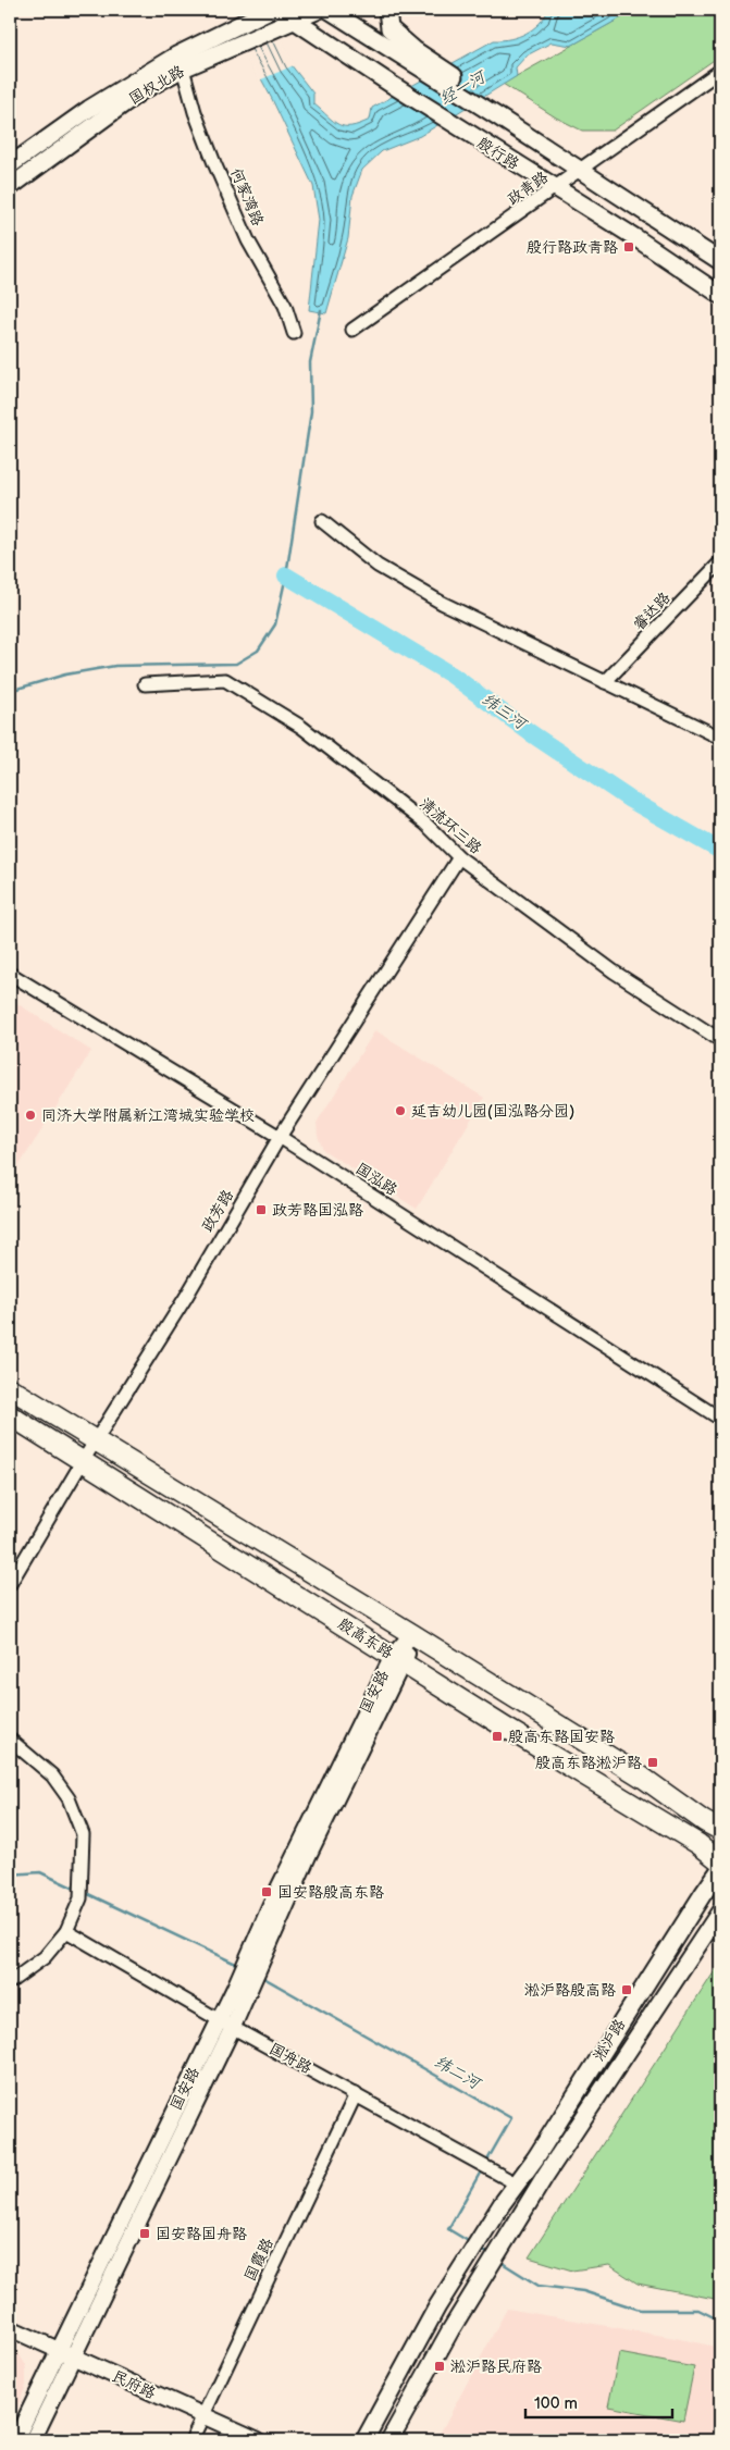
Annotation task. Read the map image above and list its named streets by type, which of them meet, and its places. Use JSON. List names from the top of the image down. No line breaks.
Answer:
{"streets":{"main road":["国权北路","殷行路","殷高东路","淞沪路"],"street":["政青路","何家湾路","睿达路","清流环三路","国泓路","政芳路","国安路","国舟路","国霞路","民府路"]},"crossings":[["国权北路","殷行路"],["国权北路","何家湾路"],["殷行路","政青路"],["清流环三路","政芳路"],["国泓路","政芳路"],["政芳路","殷高东路"],["殷高东路","国安路"],["国安路","国舟路"],["国安路","民府路"],["淞沪路","国舟路"],["国舟路","国霞路"],["国霞路","民府路"]],"water":["经一河","纬三河","纬二河"],"places":{"transit":["殷行路政青路","政芳路国泓路","殷高东路国安路","殷高东路淞沪路","国安路殷高东路","淞沪路殷高路","国安路国舟路","淞沪路民府路"],"other":["延吉幼儿园(国泓路分园)","同济大学附属新江湾城实验学校"]},"scale_bar":"100 m"}
